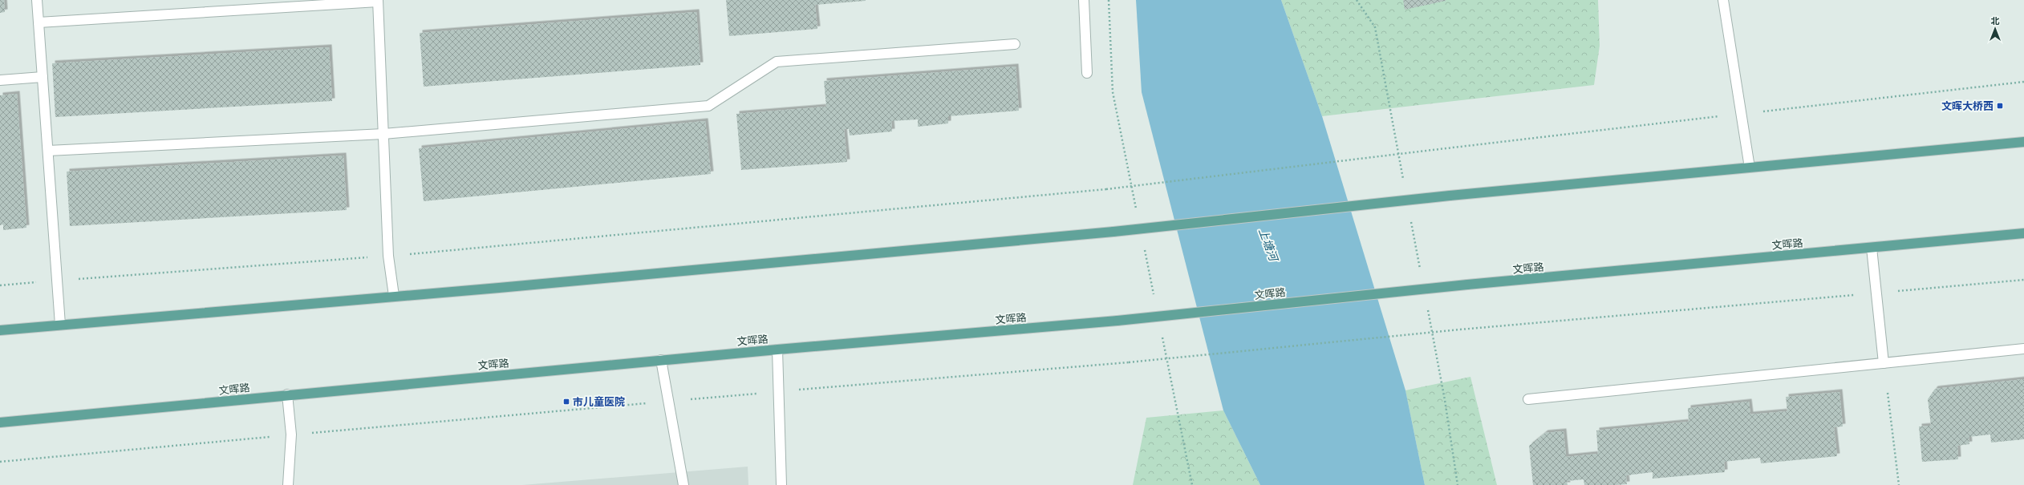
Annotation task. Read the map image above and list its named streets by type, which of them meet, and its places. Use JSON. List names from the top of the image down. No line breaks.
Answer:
{"streets":{"main road":["文晖路"]},"water":["上塘河"],"places":{"transit":["文晖大桥西","市儿童医院"]},"north":"top"}
